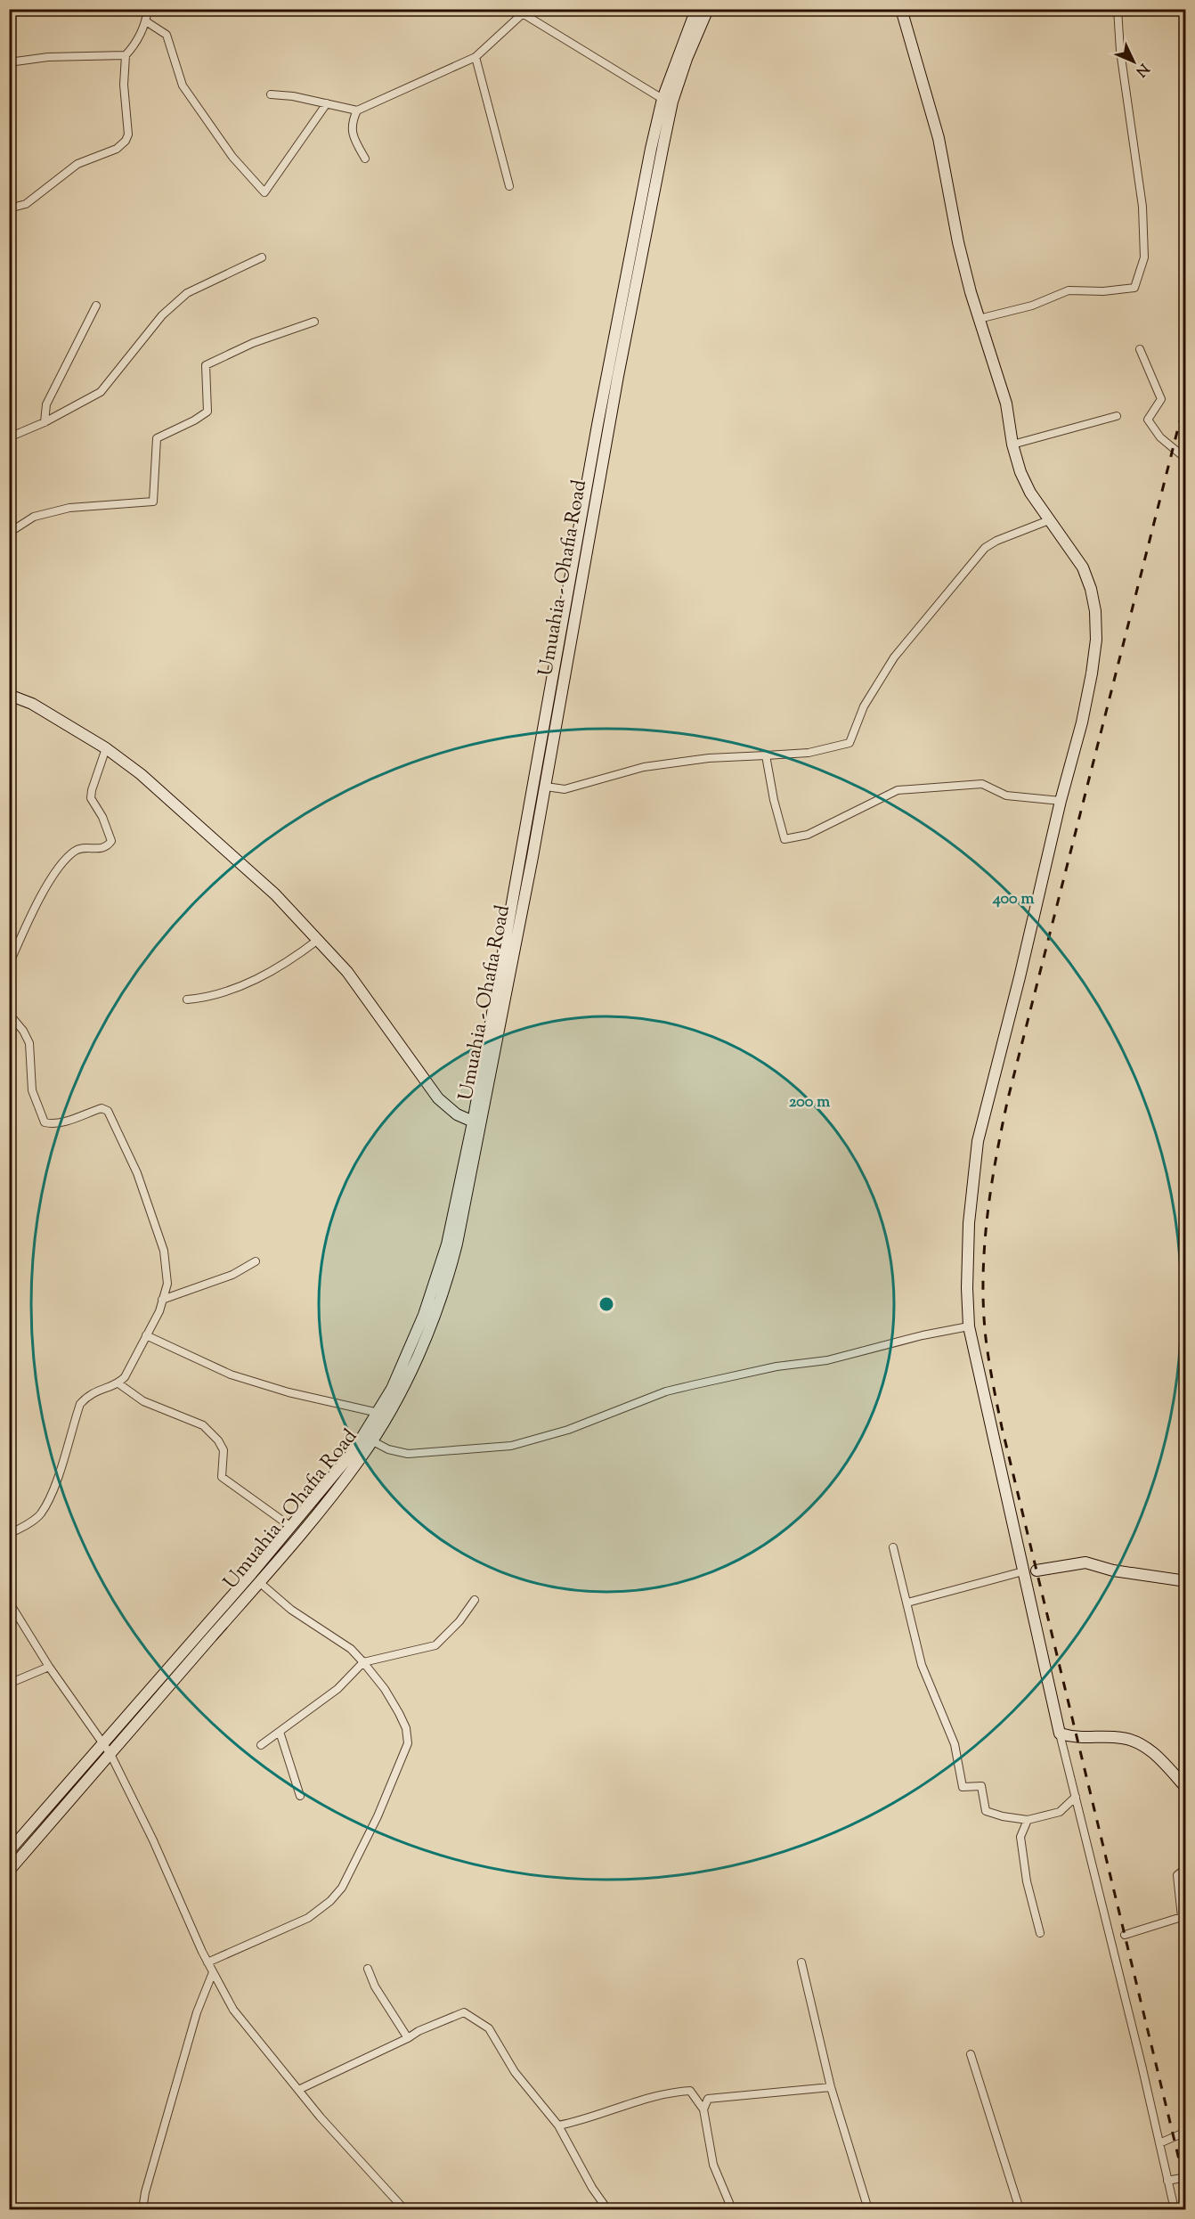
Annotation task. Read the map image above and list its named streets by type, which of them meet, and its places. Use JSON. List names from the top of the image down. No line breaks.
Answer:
{"streets":{"main road":["Umuahia - Ohafia Road"]},"north":"bottom right","rings":["400 m","200 m"]}
